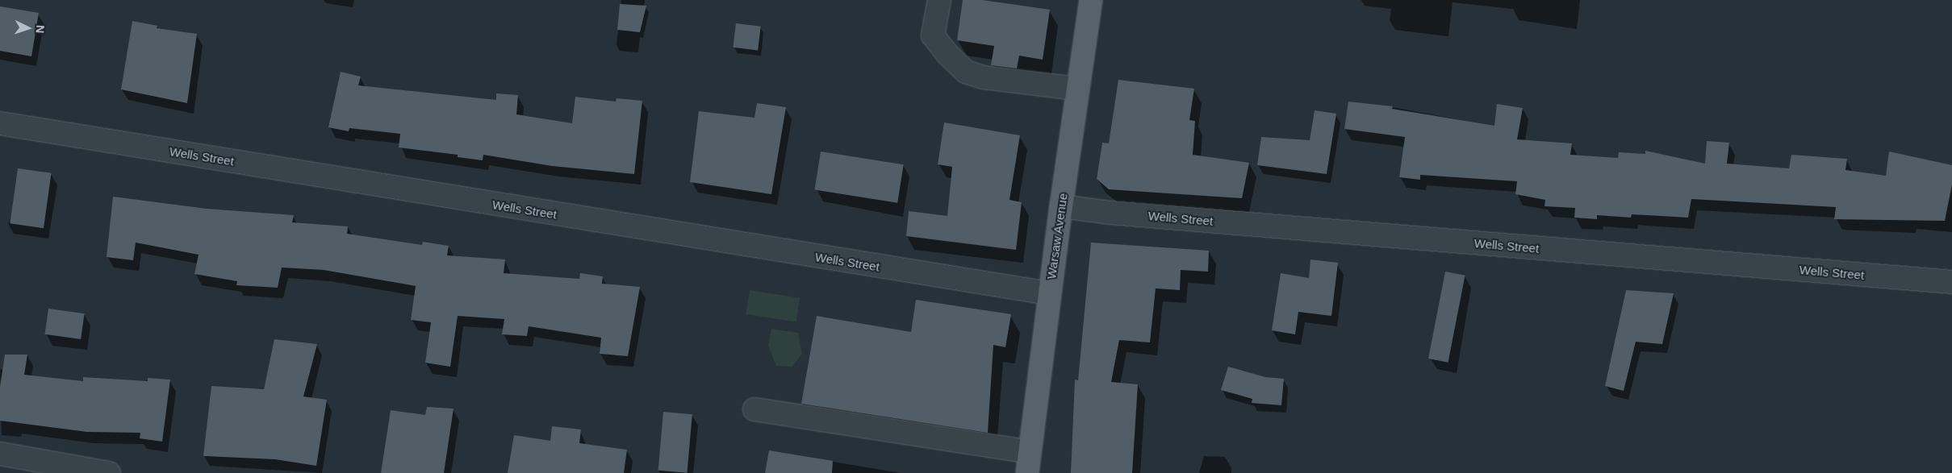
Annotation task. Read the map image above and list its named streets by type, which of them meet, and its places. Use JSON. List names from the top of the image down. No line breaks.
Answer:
{"streets":{"main road":["Warsaw Avenue"],"street":["Wells Street"]},"crossings":[["Wells Street","Warsaw Avenue"]],"north":"right"}
